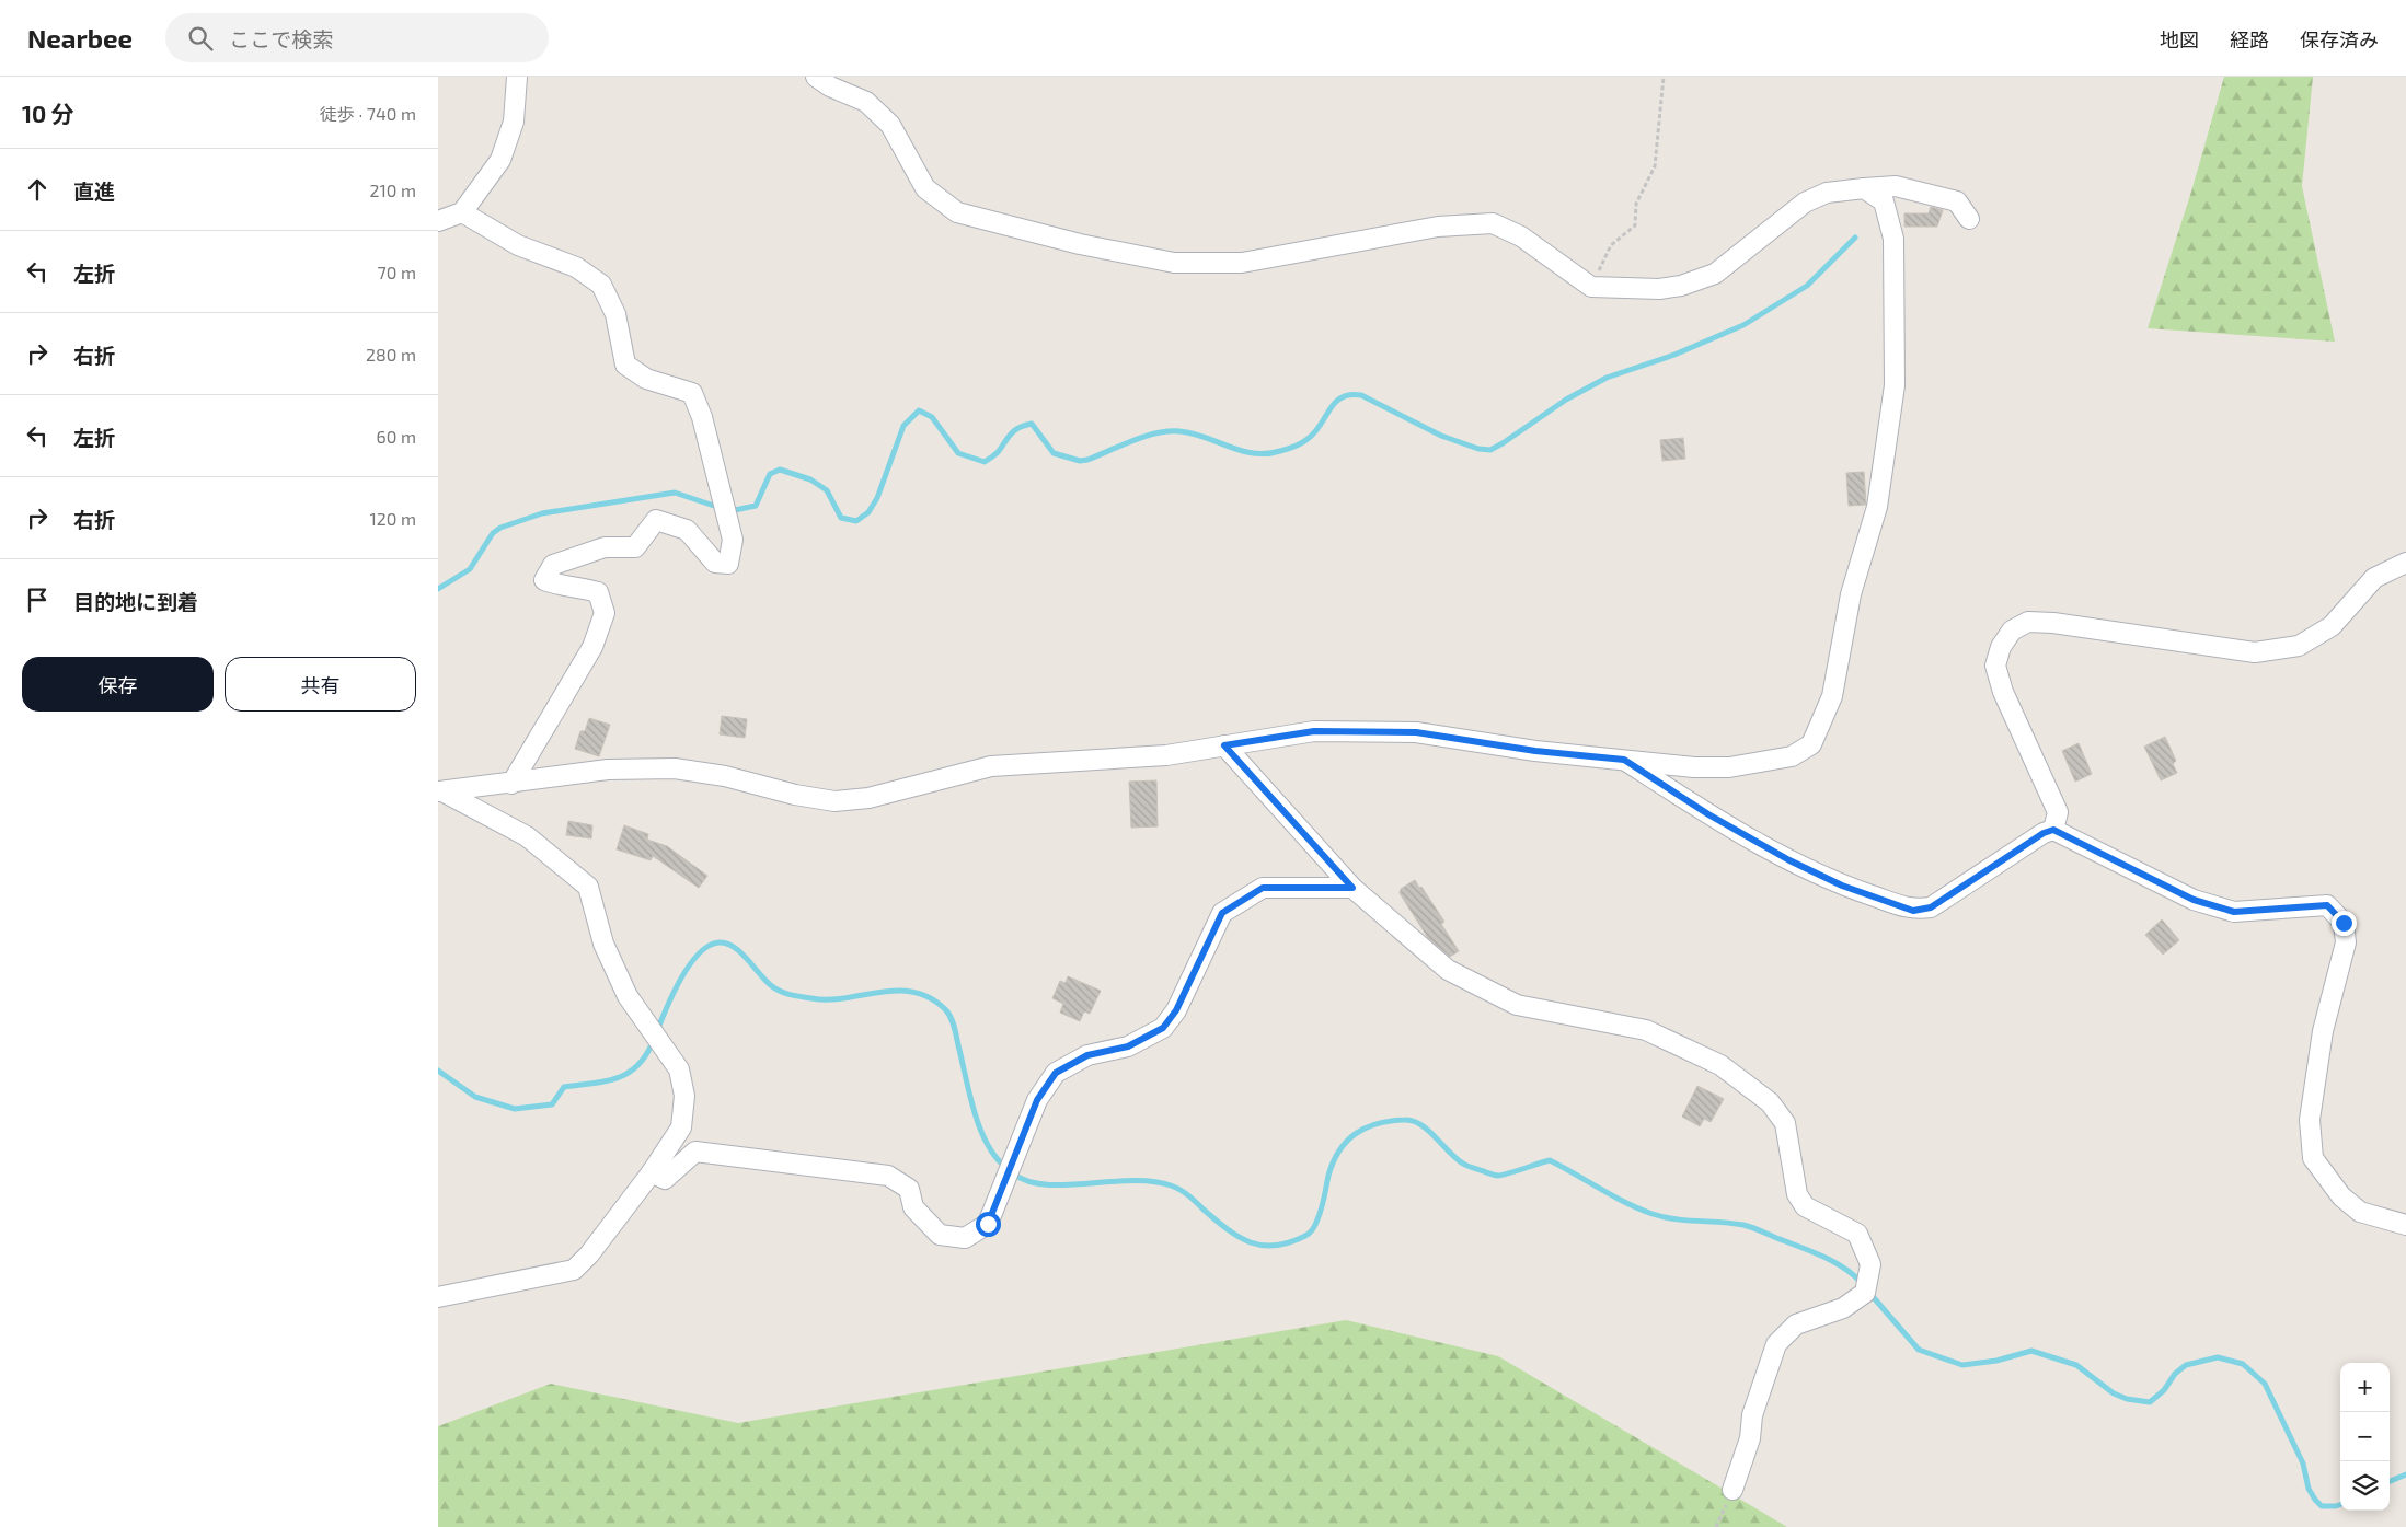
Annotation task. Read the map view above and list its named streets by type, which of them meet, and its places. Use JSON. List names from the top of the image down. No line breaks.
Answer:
{"page":{"header":"Nearbee","search":"ここで検索","nav":["地図","経路","保存済み"],"heading":["10 分","徒歩 · 740 m"],"list":[["直進","210 m"],["左折","70 m"],["右折","280 m"],["左折","60 m"],["右折","120 m"],"目的地に到着"],"buttons":["保存","共有"],"map_buttons":["+","−"]}}
